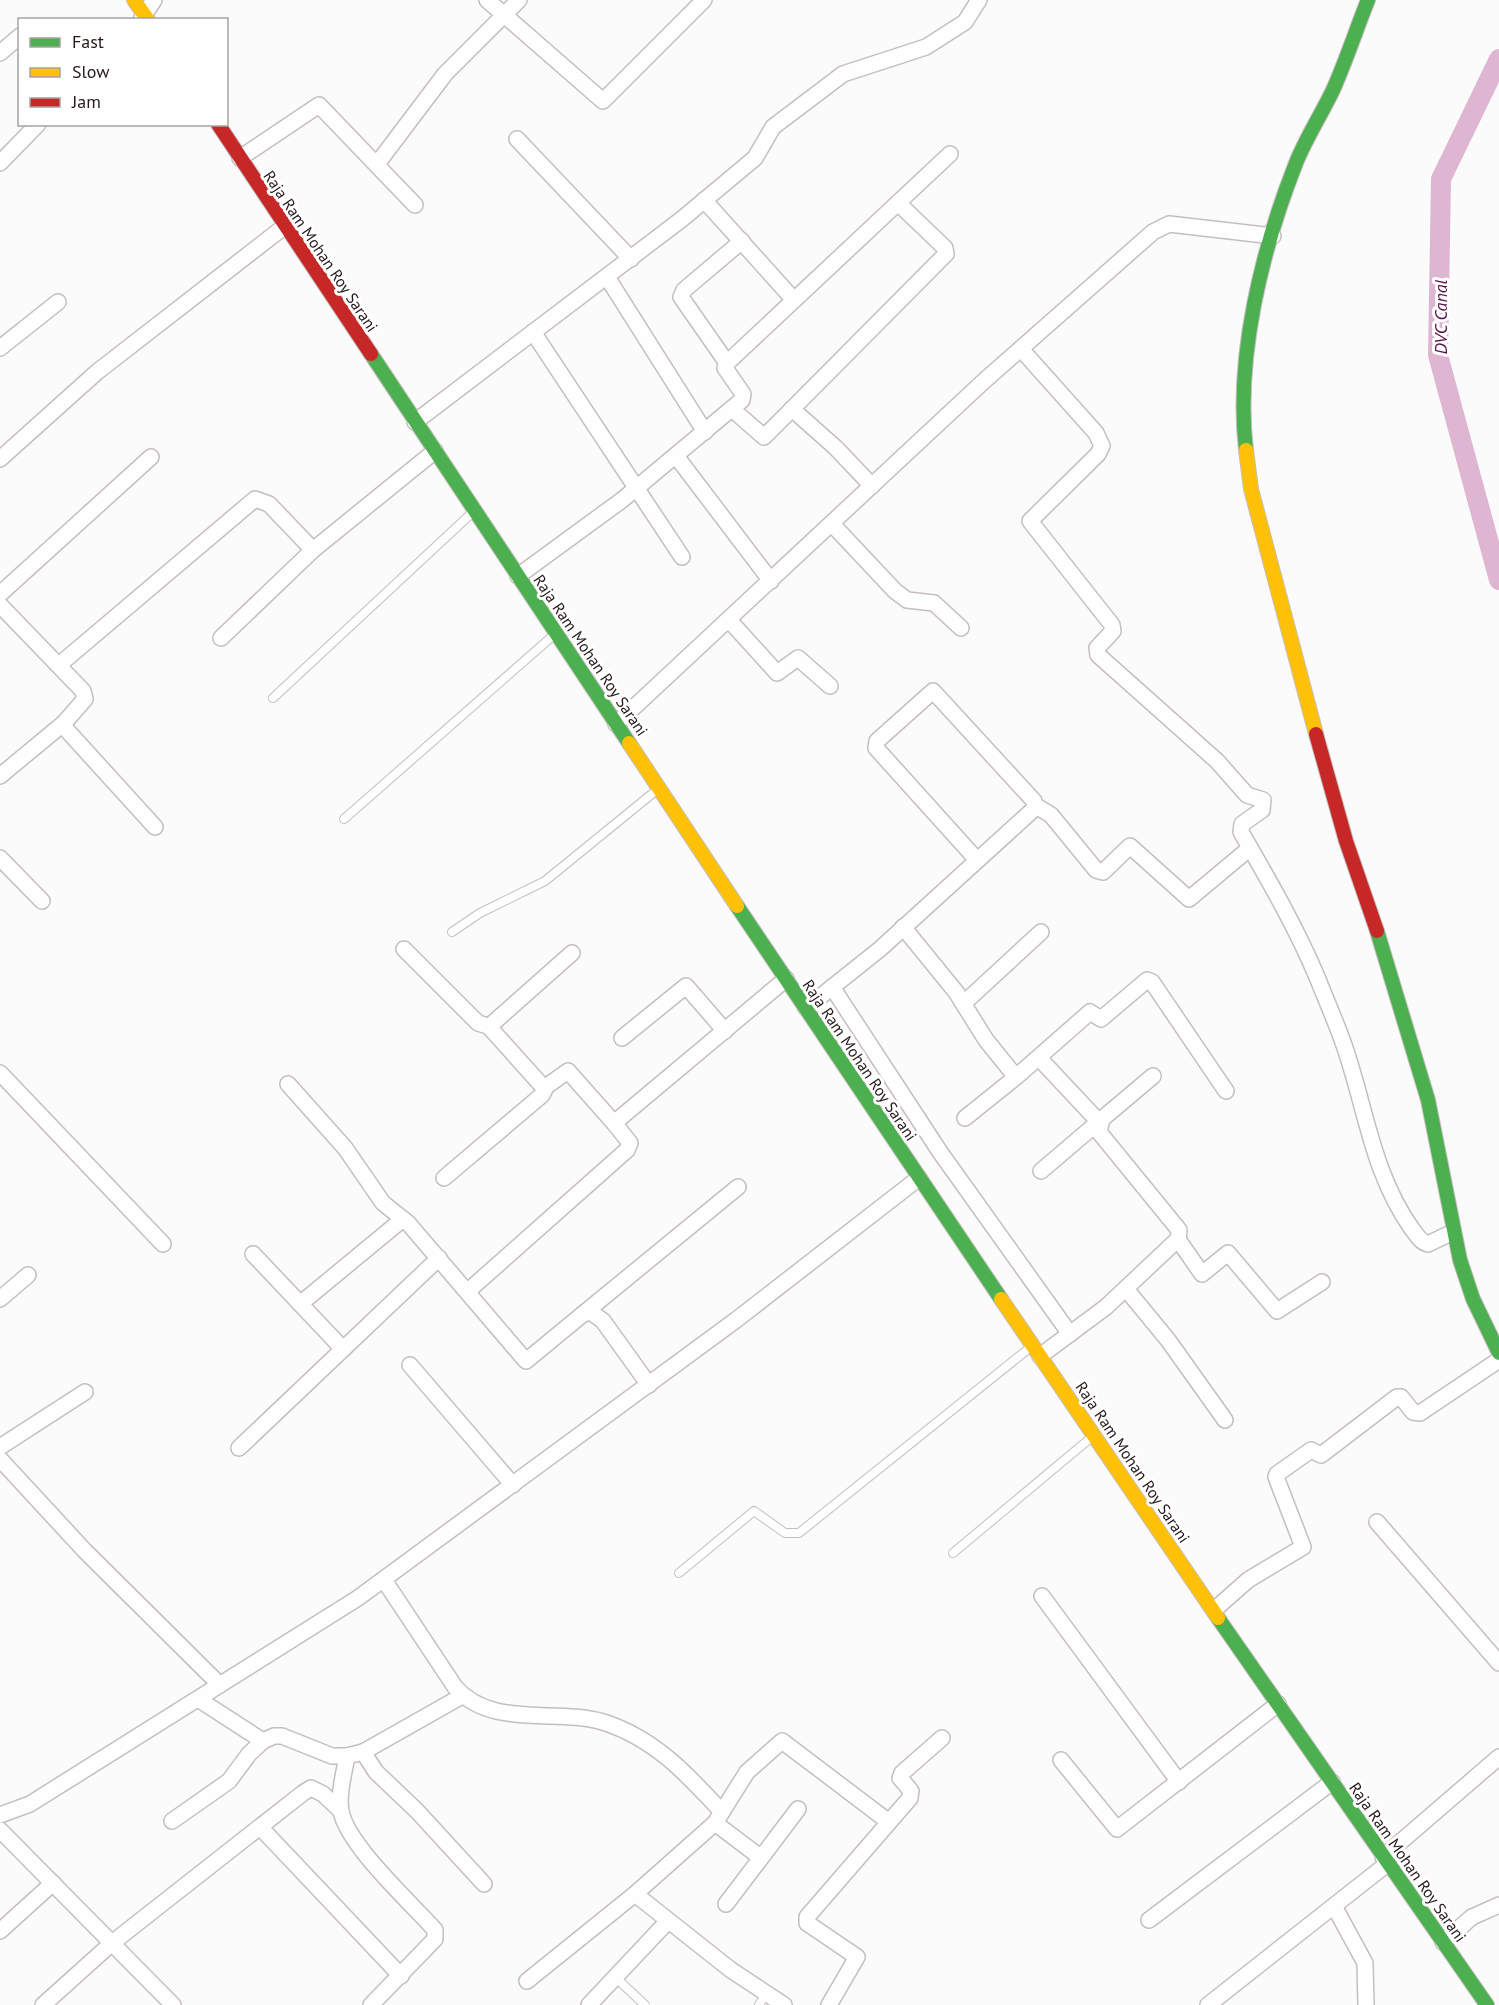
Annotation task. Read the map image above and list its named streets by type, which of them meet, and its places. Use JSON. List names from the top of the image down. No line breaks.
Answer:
{"streets":{"street":["Raja Ram Mohan Roy Sarani"]},"water":["DVC Canal"],"legend":["Fast","Slow","Jam"]}
